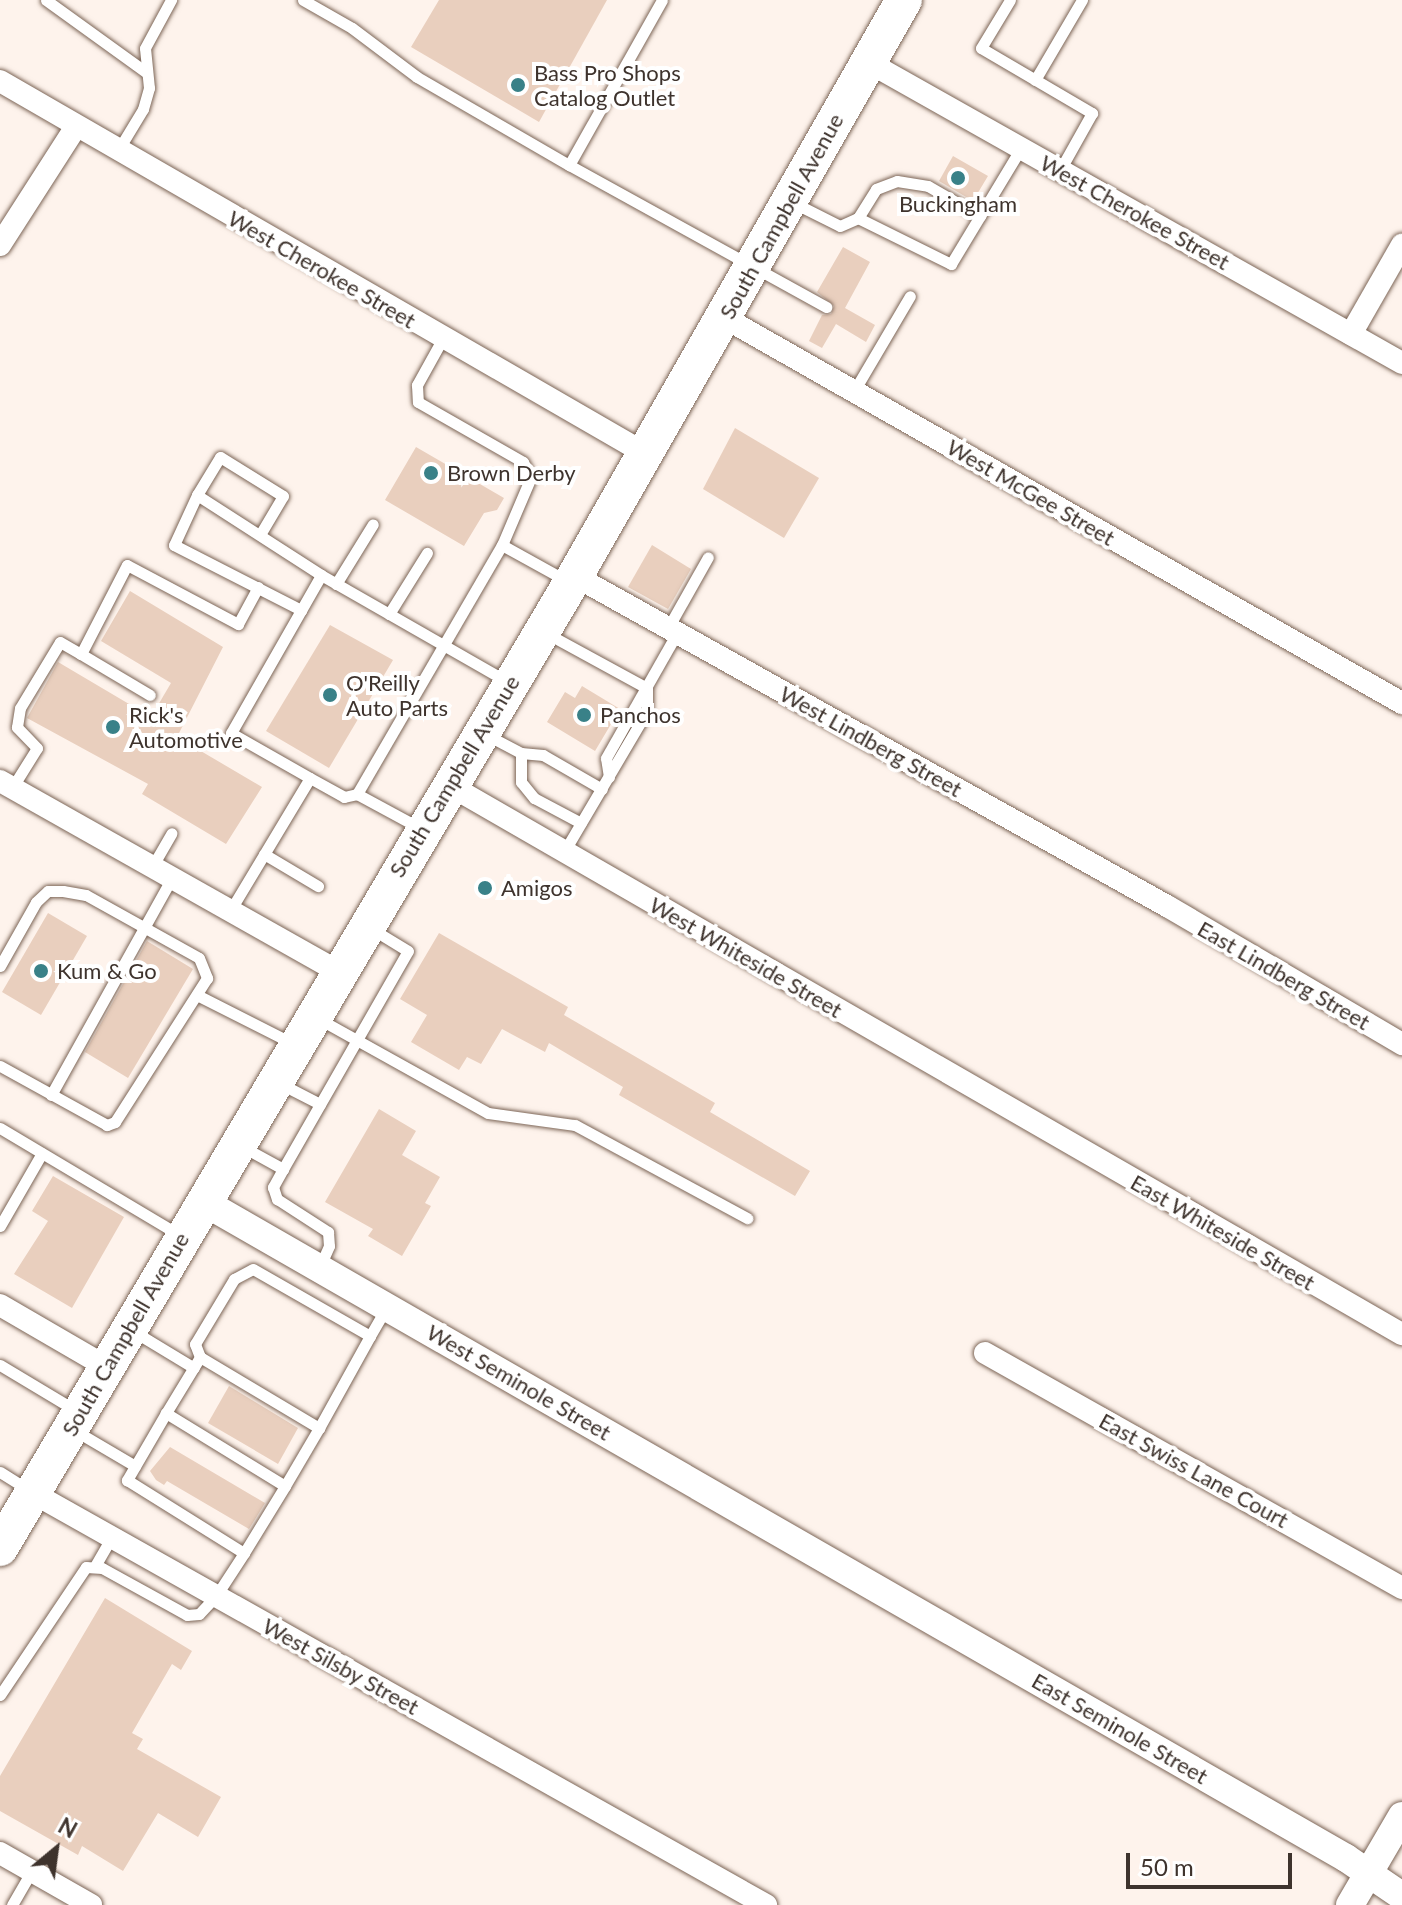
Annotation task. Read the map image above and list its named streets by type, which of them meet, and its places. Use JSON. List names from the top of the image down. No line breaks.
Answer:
{"streets":{"main road":["South Campbell Avenue"],"street":["West Cherokee Street","West McGee Street","West Lindberg Street","West Whiteside Street","East Lindberg Street","East Whiteside Street","West Seminole Street","East Swiss Lane Court","West Silsby Street","East Seminole Street"]},"crossings":[["West Cherokee Street","South Campbell Avenue"],["South Campbell Avenue","West McGee Street"],["South Campbell Avenue","West Lindberg Street"],["South Campbell Avenue","West Whiteside Street"],["South Campbell Avenue","West Seminole Street"],["South Campbell Avenue","West Silsby Street"],["West Lindberg Street","East Lindberg Street"],["West Whiteside Street","East Whiteside Street"],["West Seminole Street","East Seminole Street"]],"places":["Bass Pro Shops Catalog Outlet","Buckingham","Brown Derby","O'Reilly Auto Parts","Panchos","Rick's Automotive","Amigos","Kum & Go"],"scale_bar":"50 m","north":"top right"}
